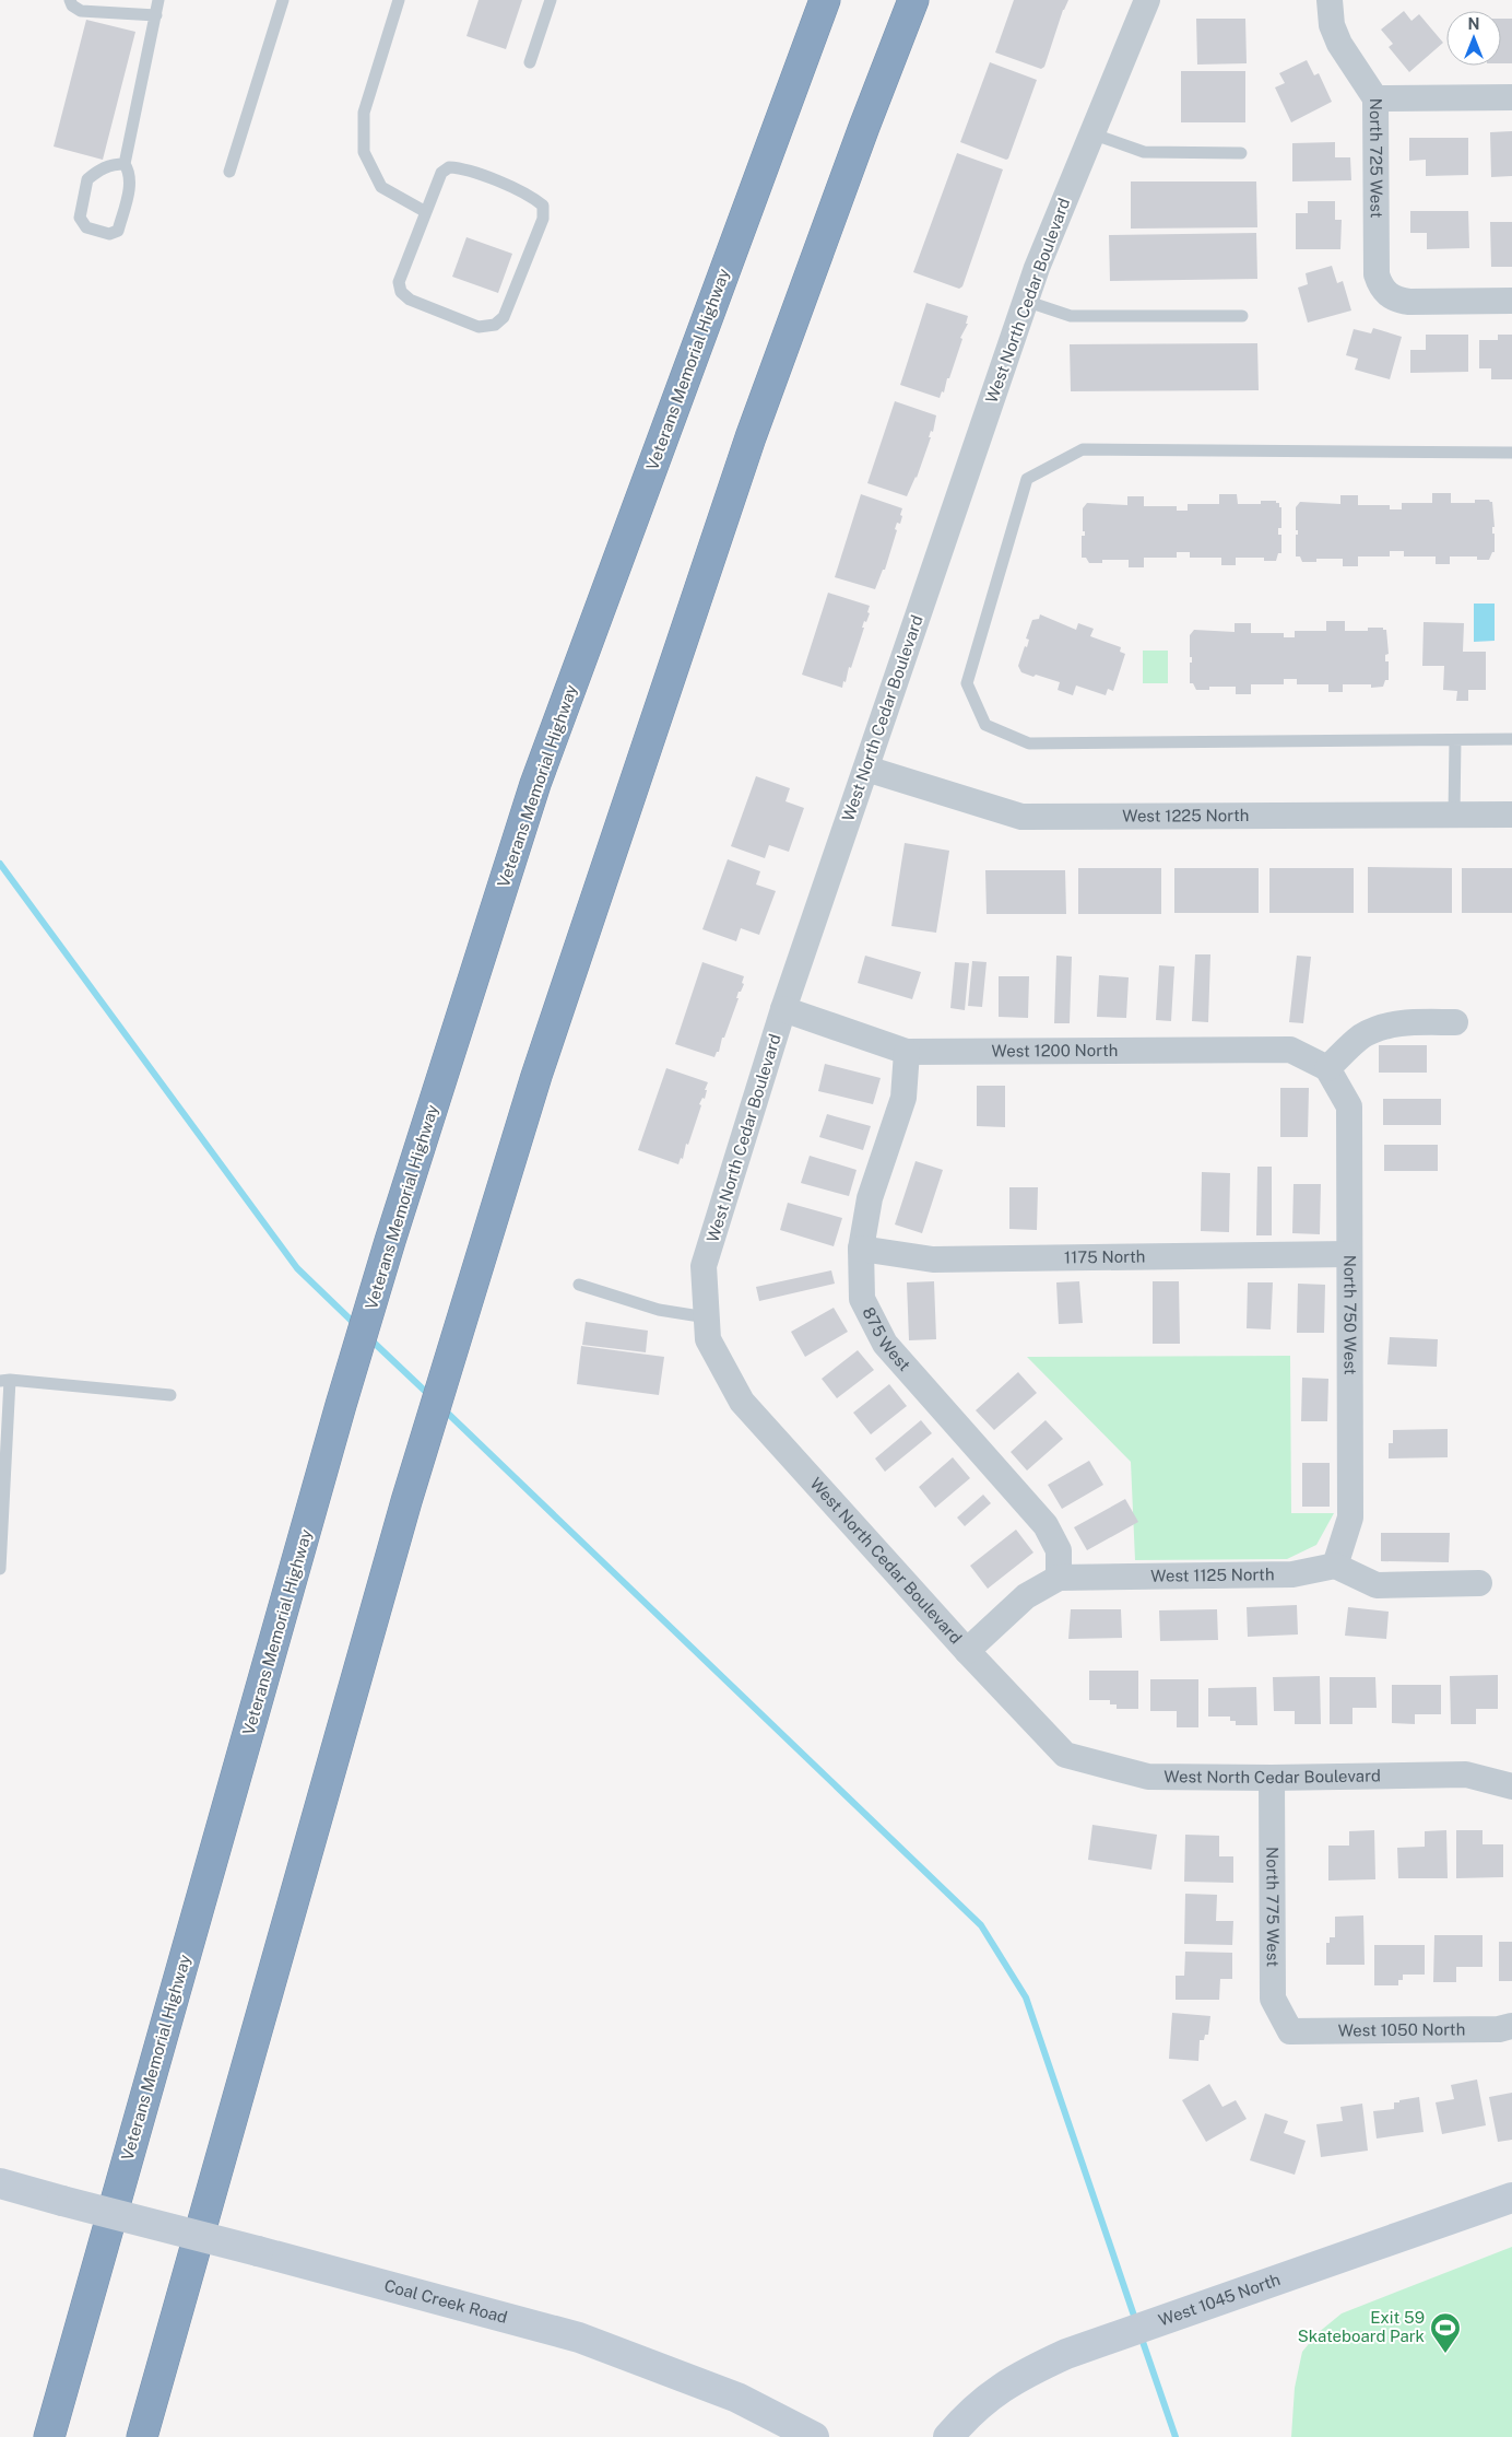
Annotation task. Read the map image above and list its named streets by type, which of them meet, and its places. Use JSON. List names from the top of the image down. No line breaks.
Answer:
{"streets":{"highway":["Veterans Memorial Highway"],"main road":["West 1045 North","Coal Creek Road"],"street":["North 725 West","West North Cedar Boulevard","West 1225 North","West 1200 North","1175 North","North 750 West","875 West","West 1125 North","North 775 West","West 1050 North"]},"crossings":[["West North Cedar Boulevard","West 1225 North"],["West North Cedar Boulevard","West 1200 North"],["West North Cedar Boulevard","West 1125 North"],["West North Cedar Boulevard","North 775 West"],["West 1200 North","North 750 West"],["West 1200 North","875 West"],["1175 North","North 750 West"],["1175 North","875 West"],["North 750 West","West 1125 North"],["875 West","West 1125 North"],["North 775 West","West 1050 North"]],"places":{"sports":["Exit 59 Skateboard Park"]},"north":"top"}
